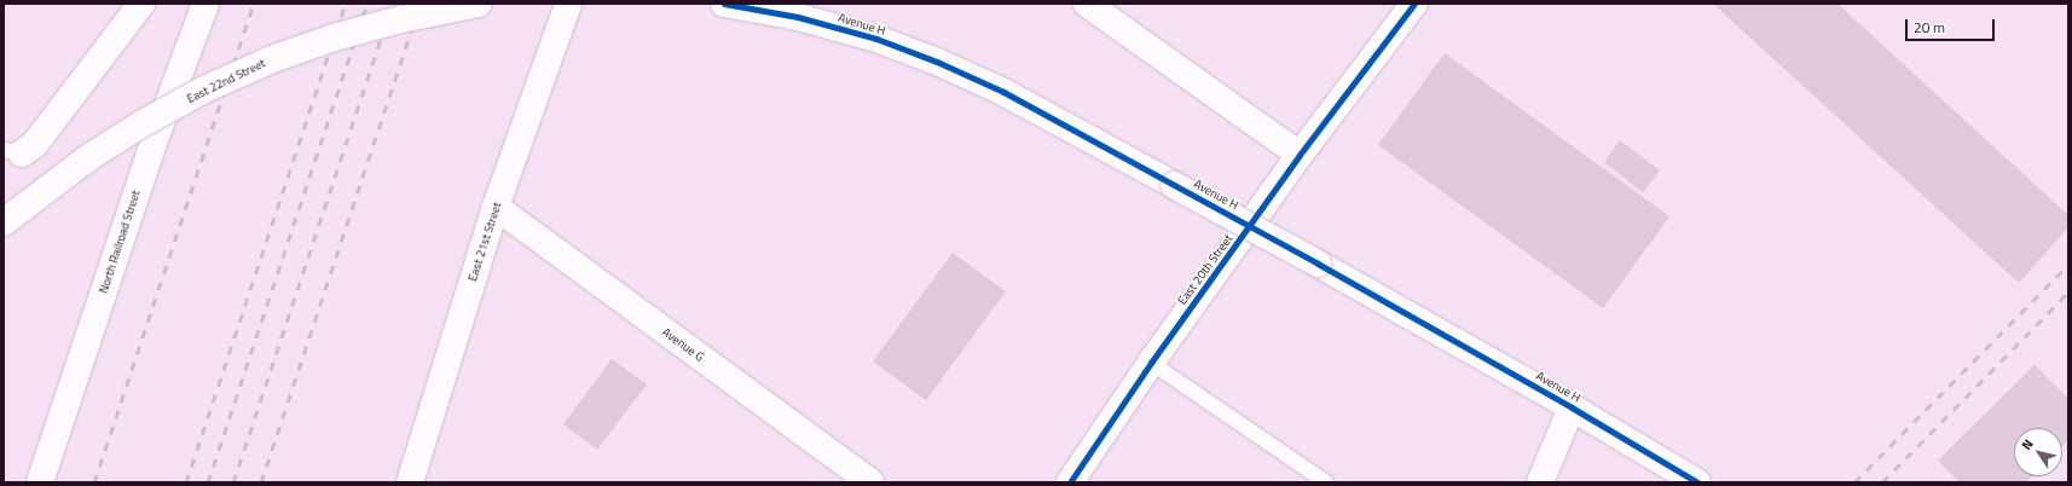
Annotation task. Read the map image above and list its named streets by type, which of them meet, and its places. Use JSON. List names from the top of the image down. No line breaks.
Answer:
{"streets":{"street":["Avenue H","East 22nd Street","North Railroad Street","East 21st Street","East 20th Street","Avenue G"]},"crossings":[["East 21st Street","Avenue G"]],"scale_bar":"20 m","north":"top left"}
